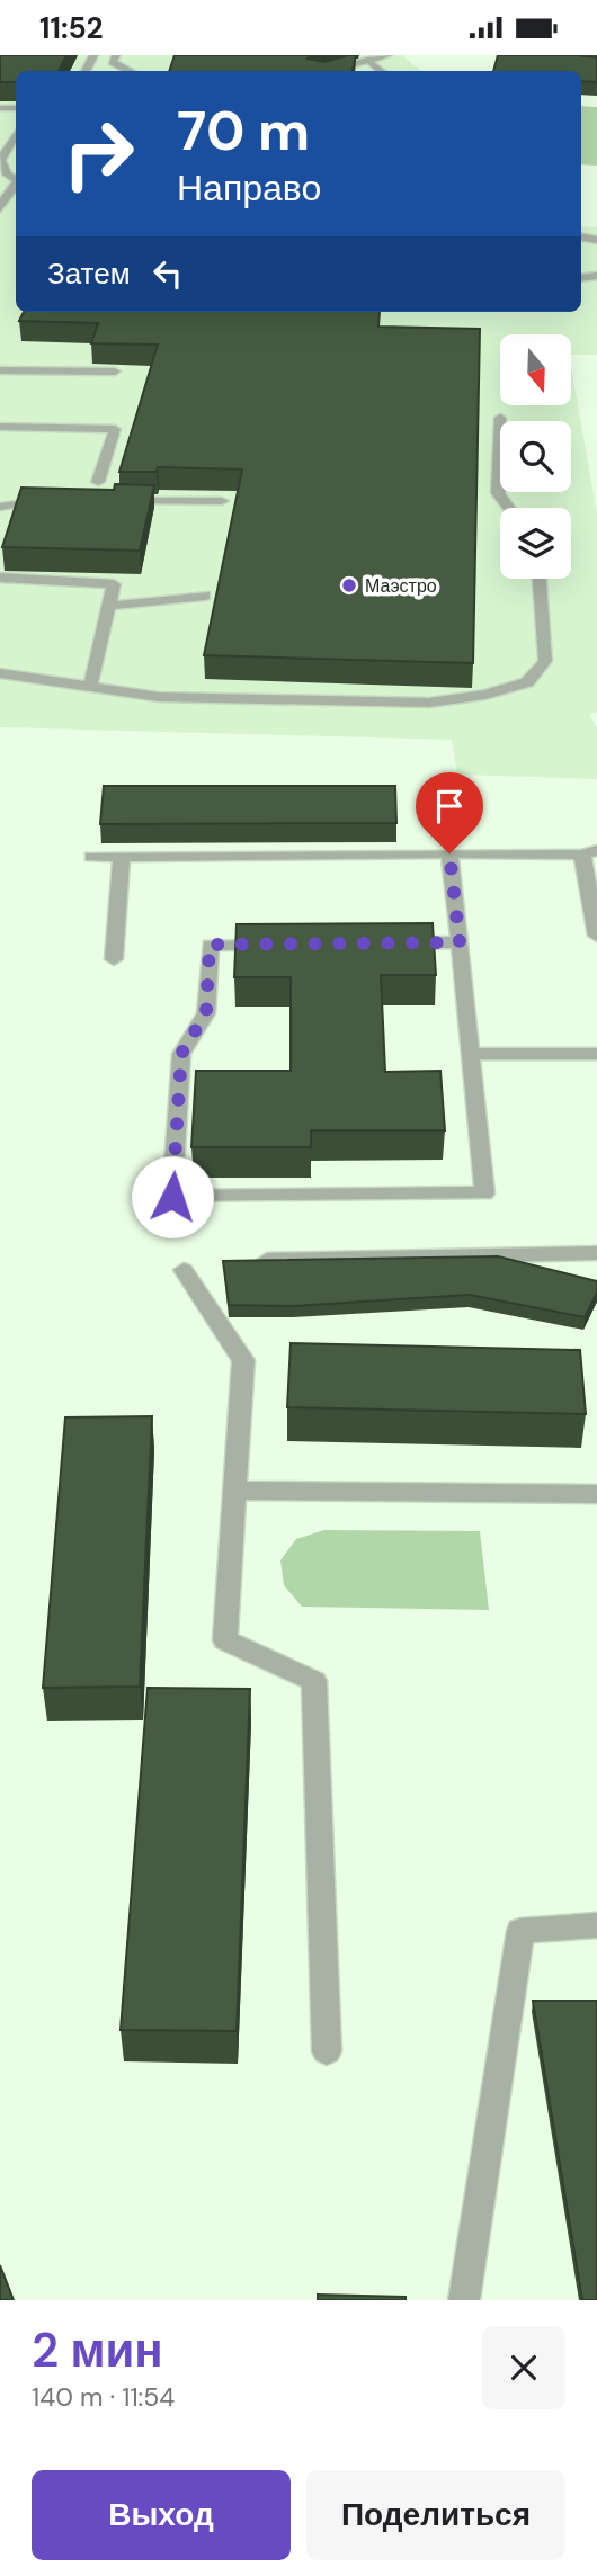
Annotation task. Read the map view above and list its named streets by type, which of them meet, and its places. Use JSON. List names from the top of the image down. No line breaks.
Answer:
{"places":["Маэстро"],"north":"bottom","page":{"status":"11:52","turn":["70 m","Направо"],"then":"Затем","heading":["2 мин","140 m · 11:54"],"buttons":["Выход","Поделиться"]}}
